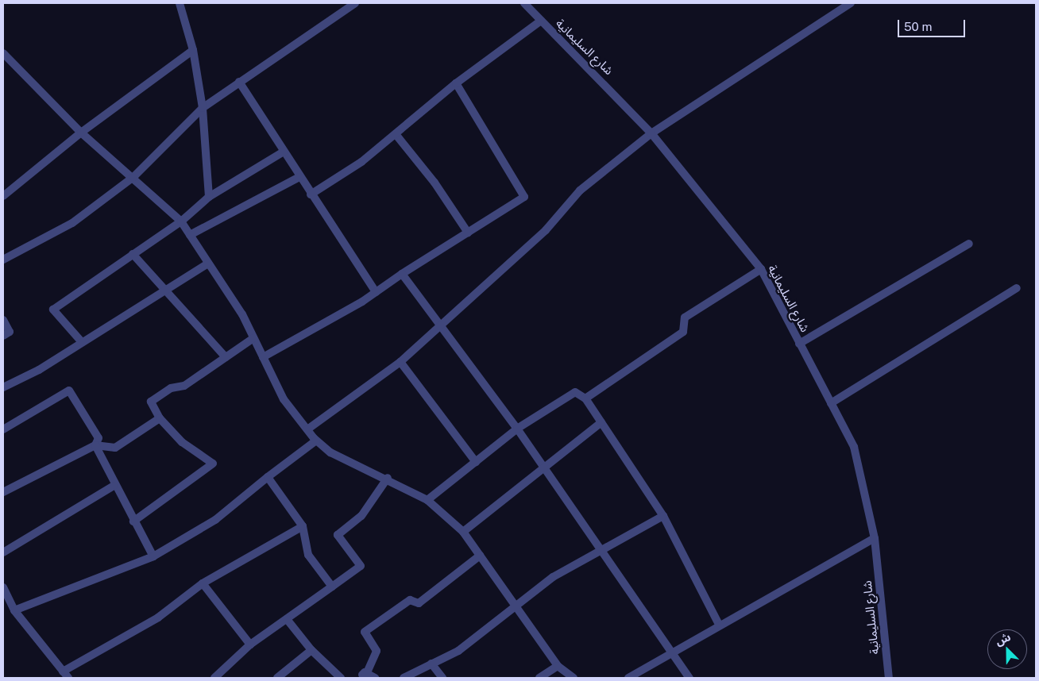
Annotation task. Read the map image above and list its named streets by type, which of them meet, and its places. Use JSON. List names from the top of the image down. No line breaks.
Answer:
{"streets":{"street":["شارع السليمانية"]},"scale_bar":"50 m","north":"top left"}
